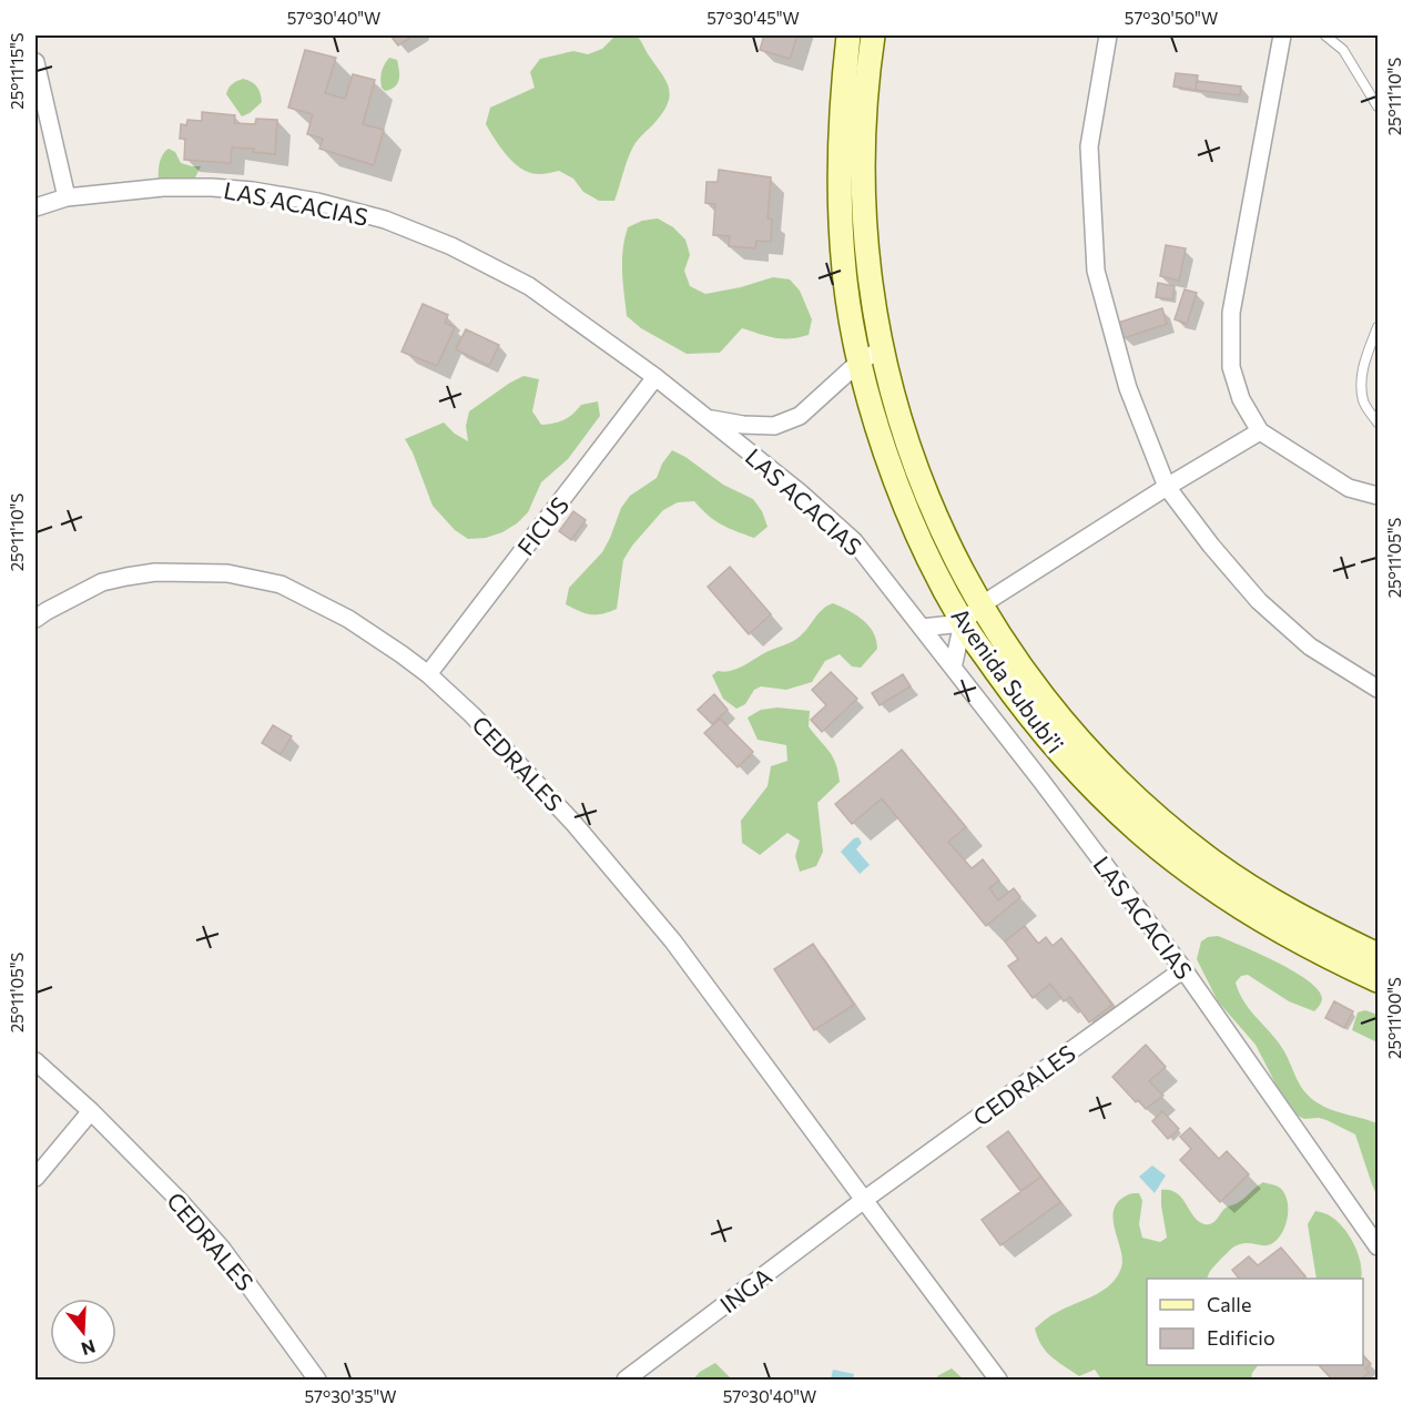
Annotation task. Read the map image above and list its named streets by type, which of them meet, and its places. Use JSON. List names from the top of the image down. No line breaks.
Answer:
{"streets":{"street":["LAS ACACIAS","FICUS","Avenida Sububi'i","CEDRALES","INGA"]},"crossings":[["LAS ACACIAS","FICUS"],["LAS ACACIAS","CEDRALES"],["FICUS","CEDRALES"],["CEDRALES","INGA"]],"legend":["Calle","Edificio"],"north":"bottom","coordinates":["57°30'40\"W","57°30'45\"W","57°30'50\"W","25°11'15\"S","25°11'10\"S","25°11'05\"S","25°11'00\"S","57°30'35\"W"]}
